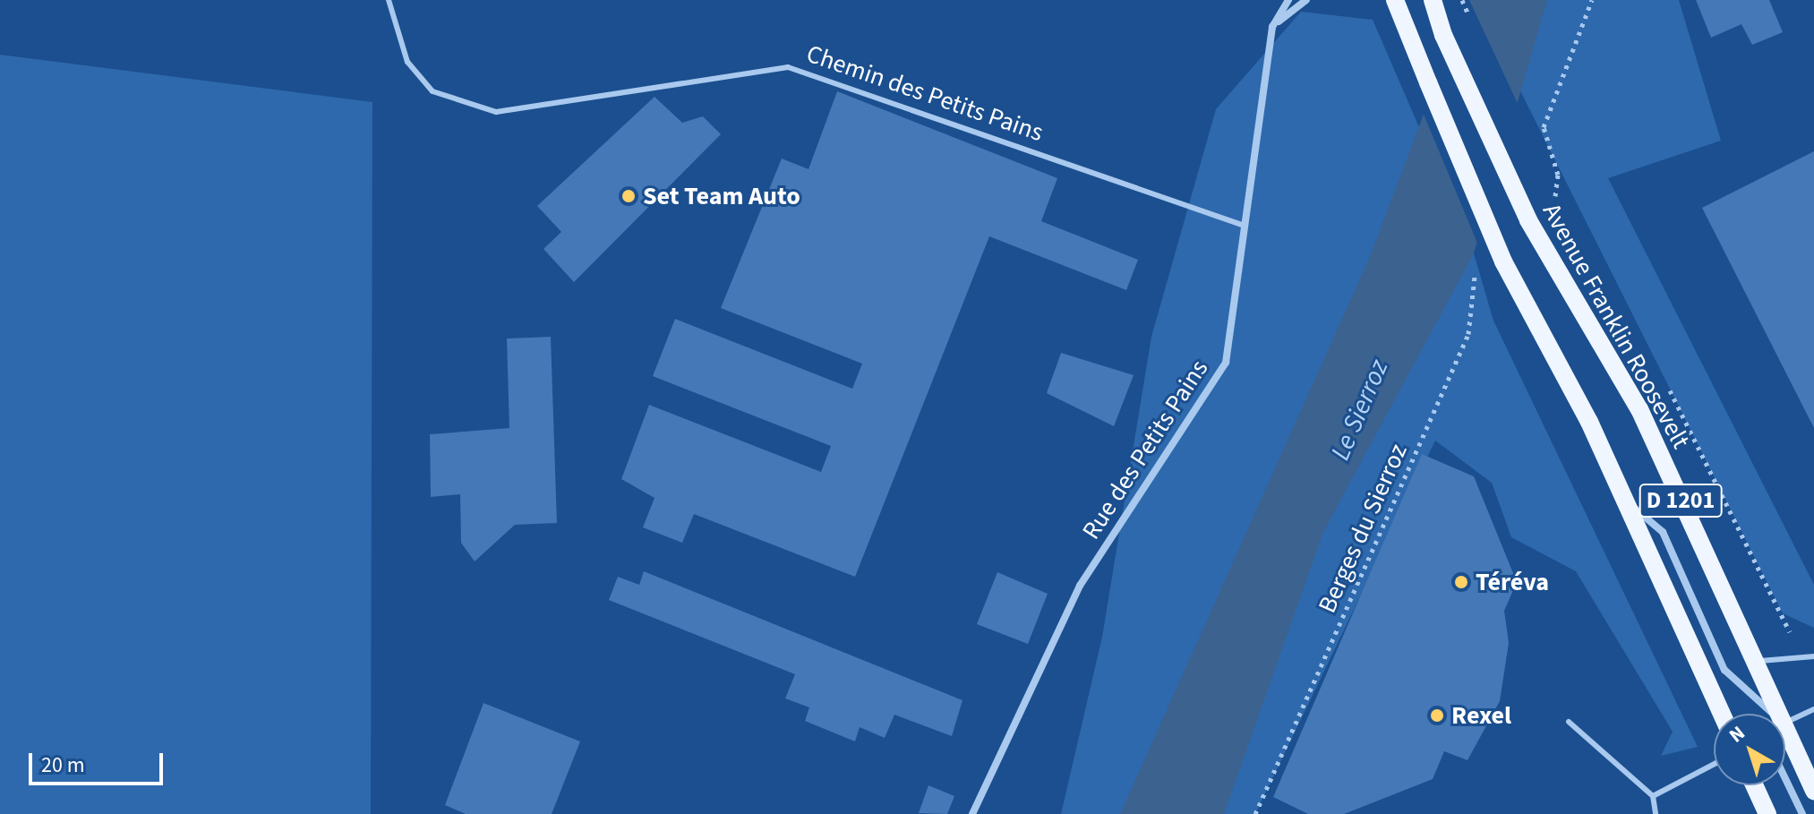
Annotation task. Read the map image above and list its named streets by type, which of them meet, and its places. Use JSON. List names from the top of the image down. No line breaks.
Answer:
{"streets":{"main road":["Avenue Franklin Roosevelt","D 1201"],"street":["Rue des Petits Pains"],"lane":["Chemin des Petits Pains"],"path":["Berges du Sierroz"]},"crossings":[["Chemin des Petits Pains","Rue des Petits Pains"]],"water":["Le Sierroz"],"places":["Set Team Auto","Téréva","Rexel"],"scale_bar":"20 m","north":"top left"}
